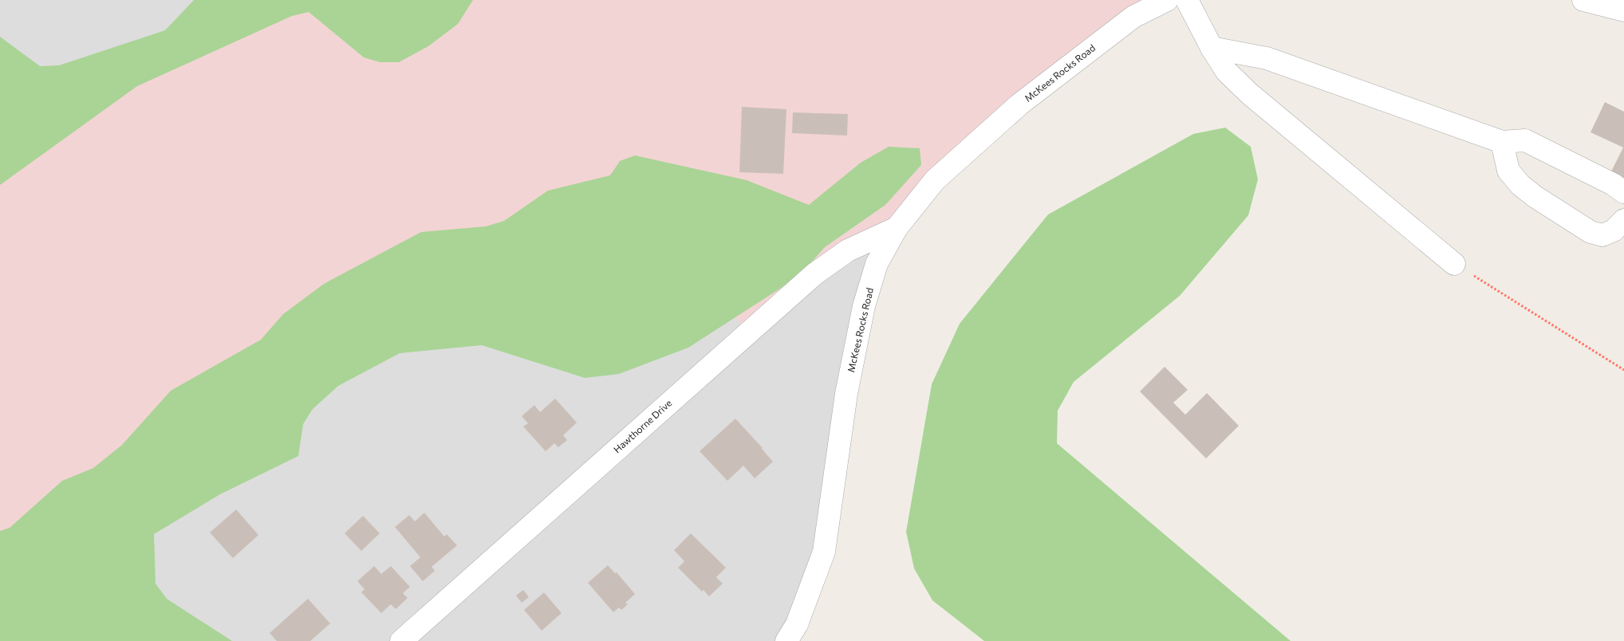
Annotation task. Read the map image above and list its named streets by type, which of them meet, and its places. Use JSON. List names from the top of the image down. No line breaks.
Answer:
{"streets":{"street":["McKees Rocks Road","Hawthorne Drive"]},"crossings":[["McKees Rocks Road","Hawthorne Drive"]]}
